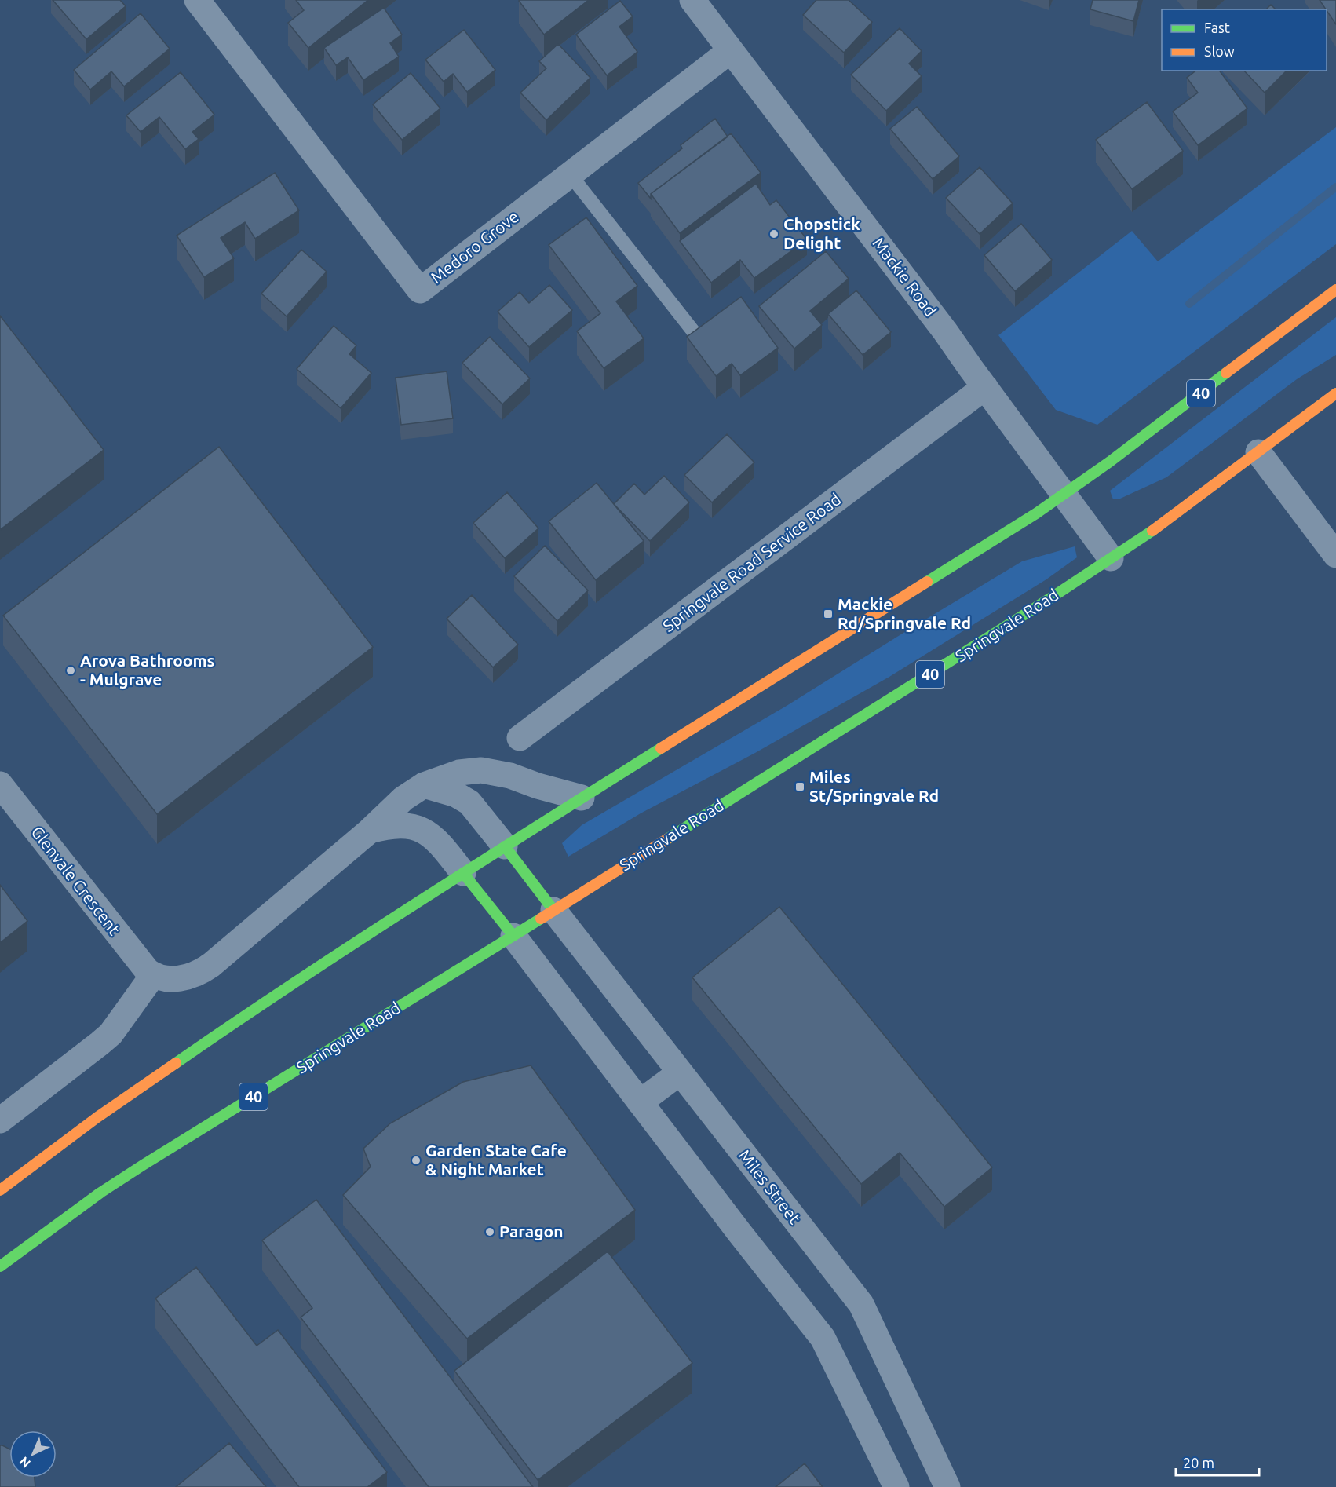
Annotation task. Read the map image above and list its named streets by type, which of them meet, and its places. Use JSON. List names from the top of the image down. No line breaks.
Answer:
{"streets":{"highway":["40","Springvale Road"],"street":["Medoro Grove","Mackie Road","Springvale Road Service Road","Glenvale Crescent","Miles Street"]},"crossings":[["Medoro Grove","Mackie Road"],["Mackie Road","40"],["Mackie Road","Springvale Road Service Road"],["Mackie Road","Springvale Road"],["Springvale Road","Miles Street"]],"places":{"other":["Chopstick Delight","Arova Bathrooms - Mulgrave","Garden State Cafe & Night Market","Paragon"],"transit":["Mackie Rd/Springvale Rd","Miles St/Springvale Rd"]},"legend":["Fast","Slow"],"scale_bar":"20 m","north":"bottom left"}
